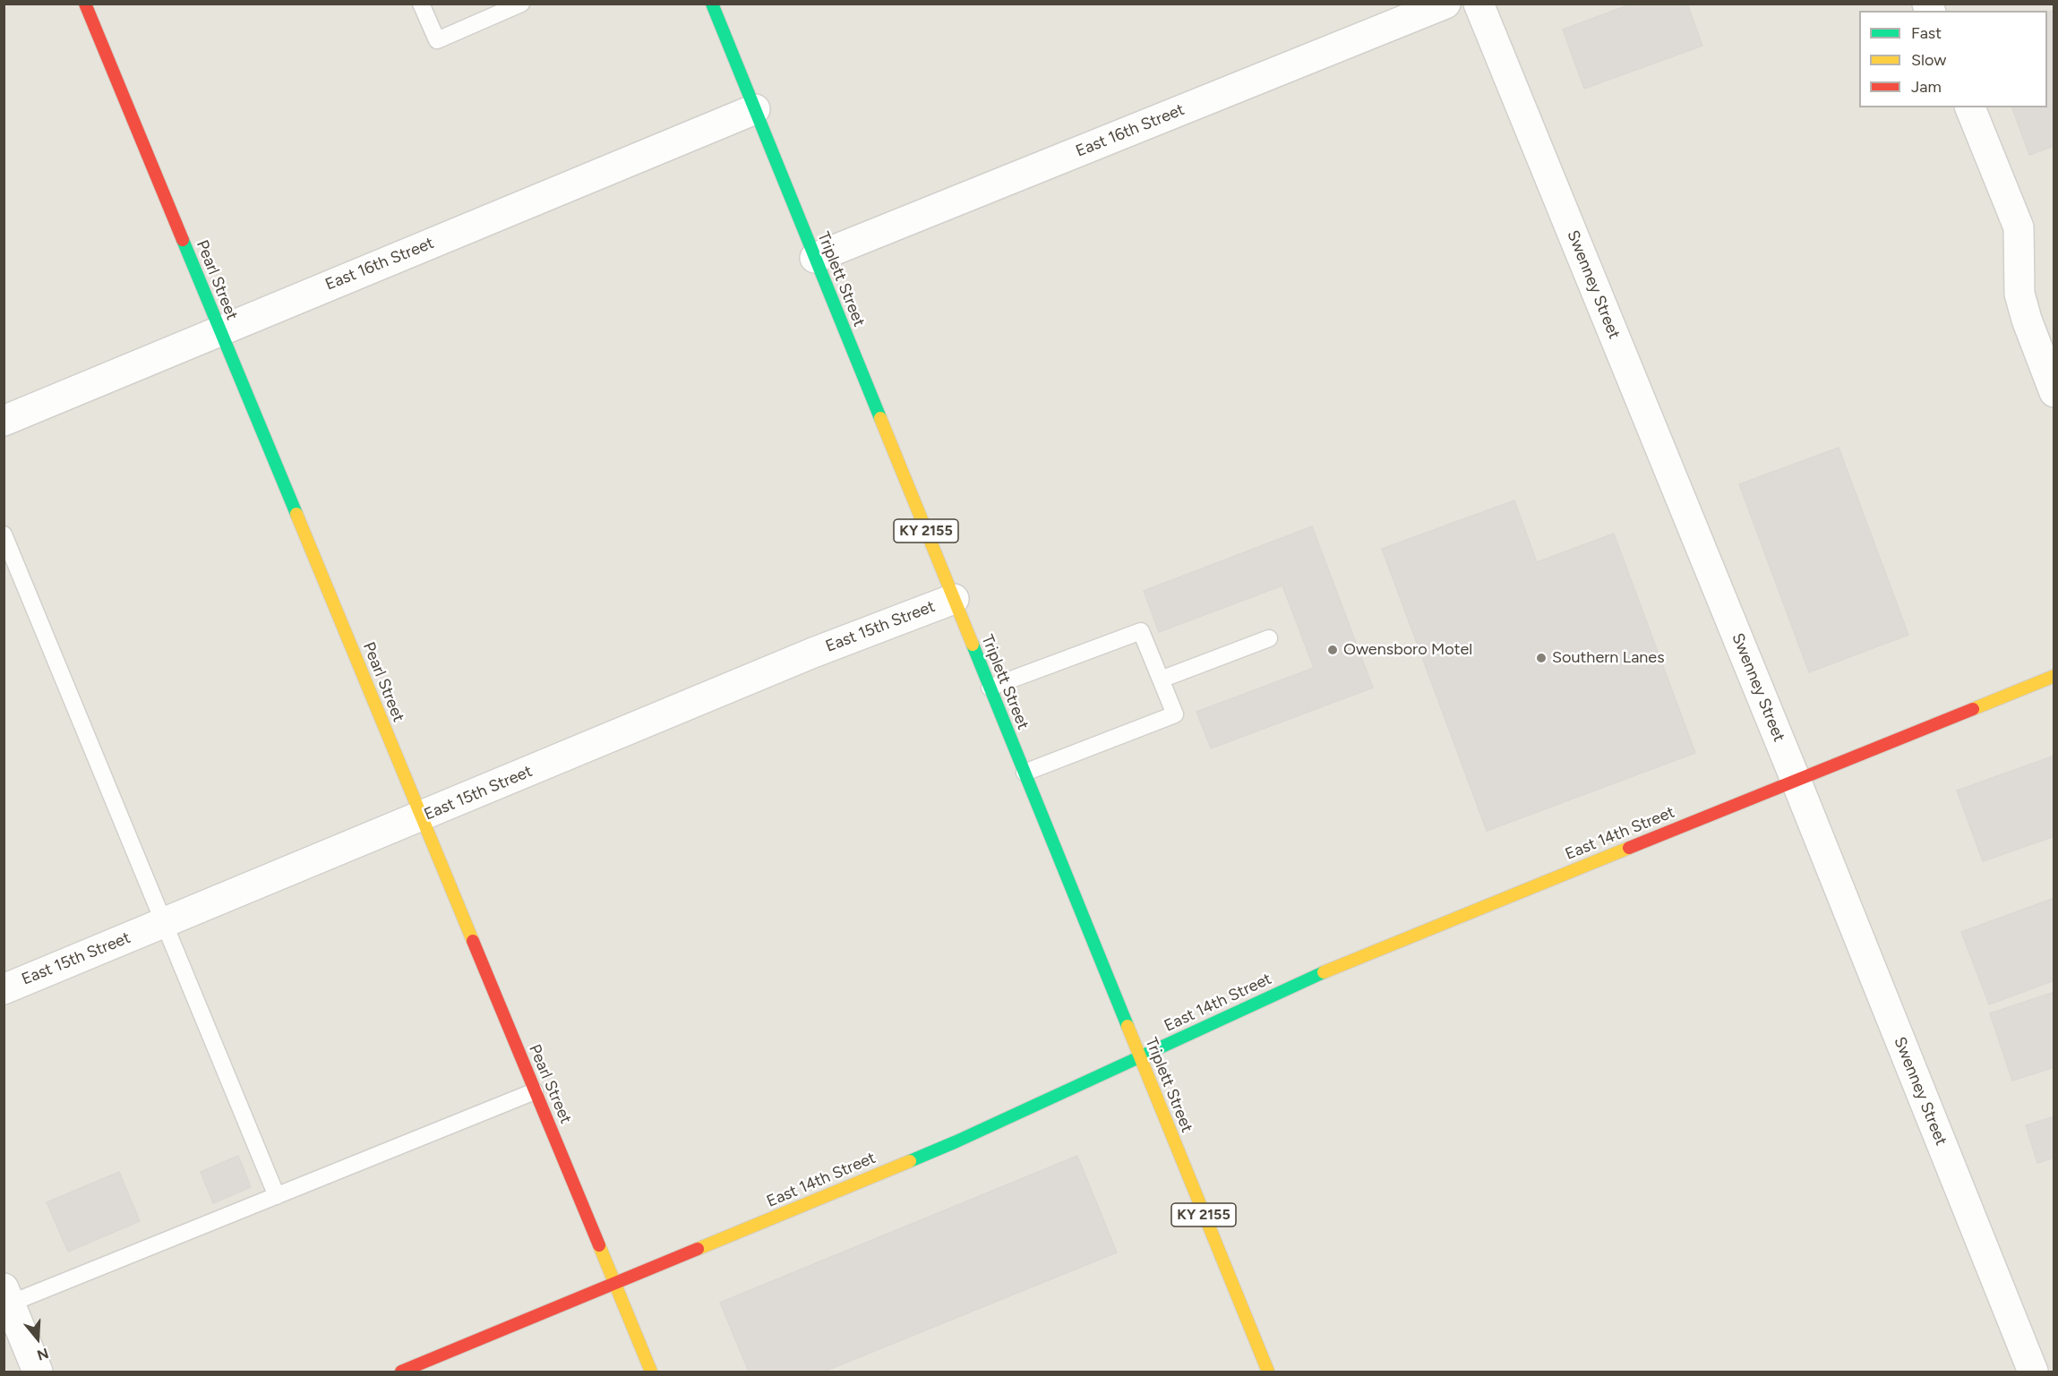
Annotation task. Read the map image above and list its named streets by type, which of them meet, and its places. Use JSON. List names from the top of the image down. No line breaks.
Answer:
{"streets":{"street":["East 16th Street","Triplett Street","Pearl Street","Swenney Street","KY 2155","East 15th Street","East 14th Street"]},"crossings":[["East 16th Street","Triplett Street"],["East 16th Street","Pearl Street"],["Triplett Street","East 15th Street"],["Triplett Street","East 14th Street"],["Pearl Street","East 15th Street"],["Pearl Street","East 14th Street"],["Swenney Street","East 14th Street"]],"places":["Owensboro Motel","Southern Lanes"],"legend":["Fast","Slow","Jam"],"north":"bottom"}
